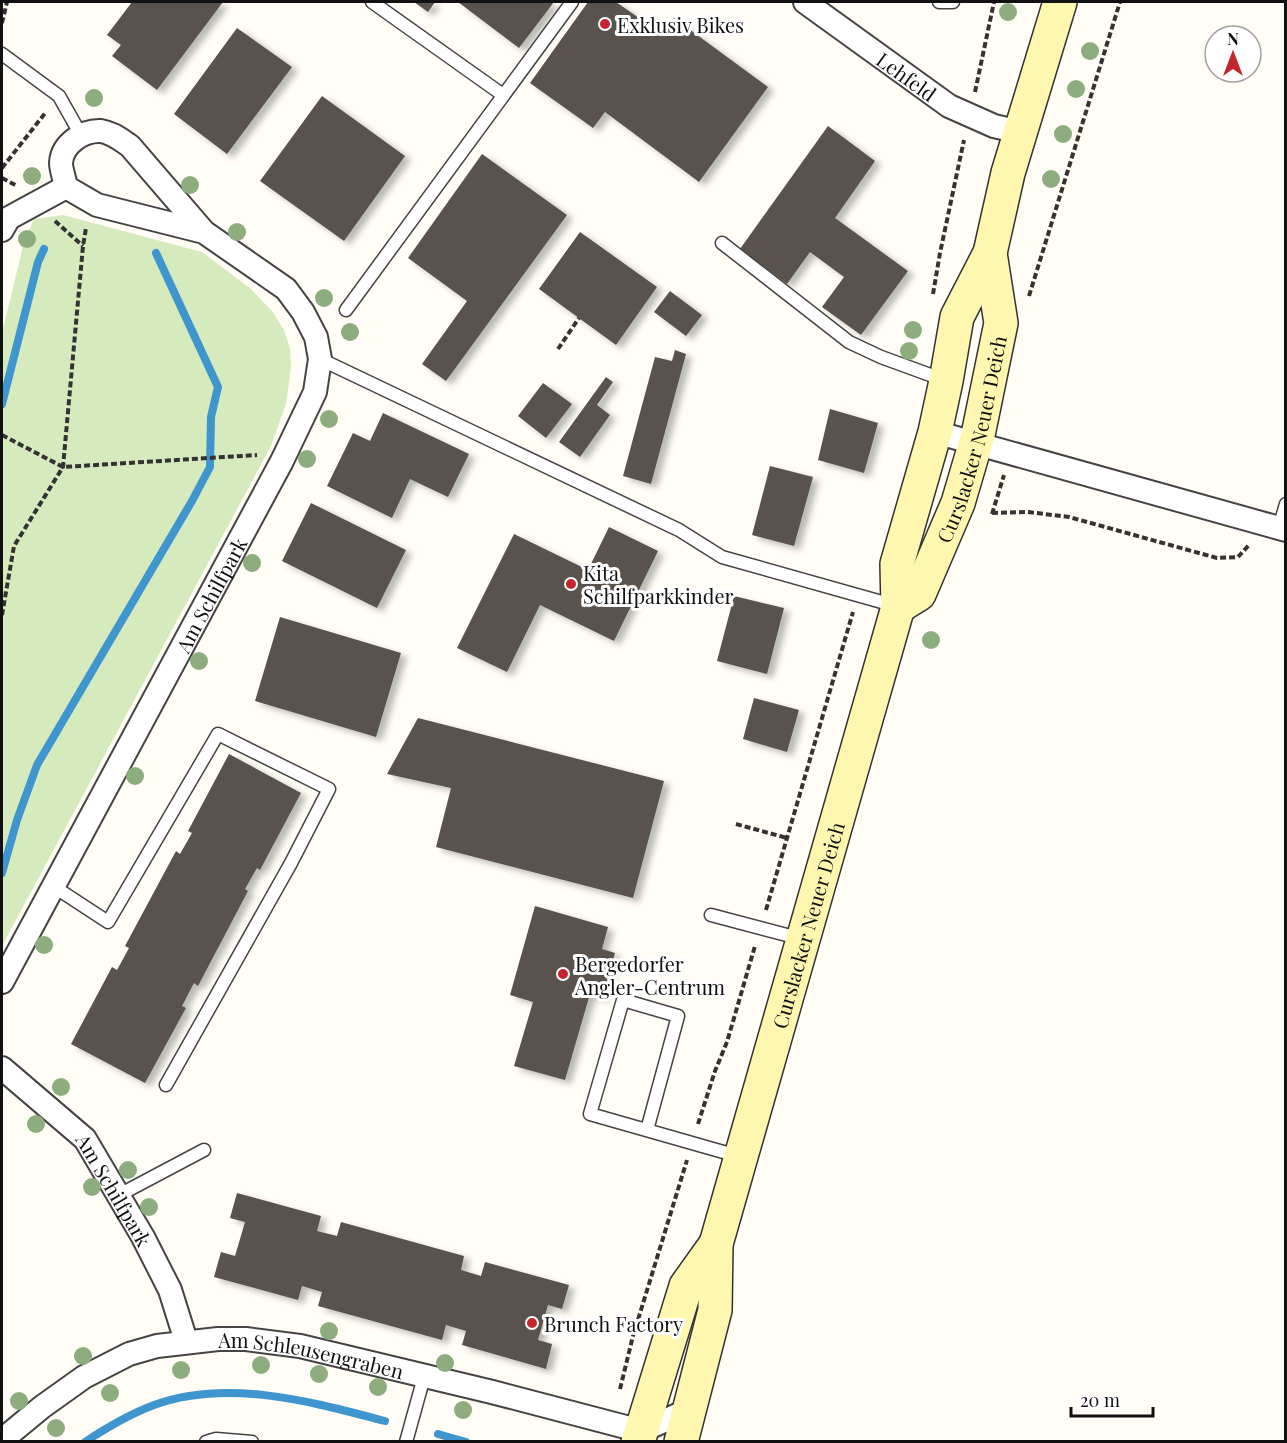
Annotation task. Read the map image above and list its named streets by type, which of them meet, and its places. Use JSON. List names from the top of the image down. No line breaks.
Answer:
{"streets":{"main road":["Curslacker Neuer Deich"],"street":["Lehfeld","Am Schilfpark","Am Schleusengraben"]},"crossings":[["Lehfeld","Curslacker Neuer Deich"],["Curslacker Neuer Deich","Am Schleusengraben"],["Am Schilfpark","Am Schleusengraben"]],"places":["Exklusiv Bikes","Kita Schilfparkkinder","Bergedorfer Angler-Centrum","Brunch Factory"],"scale_bar":"20 m","north":"top"}
